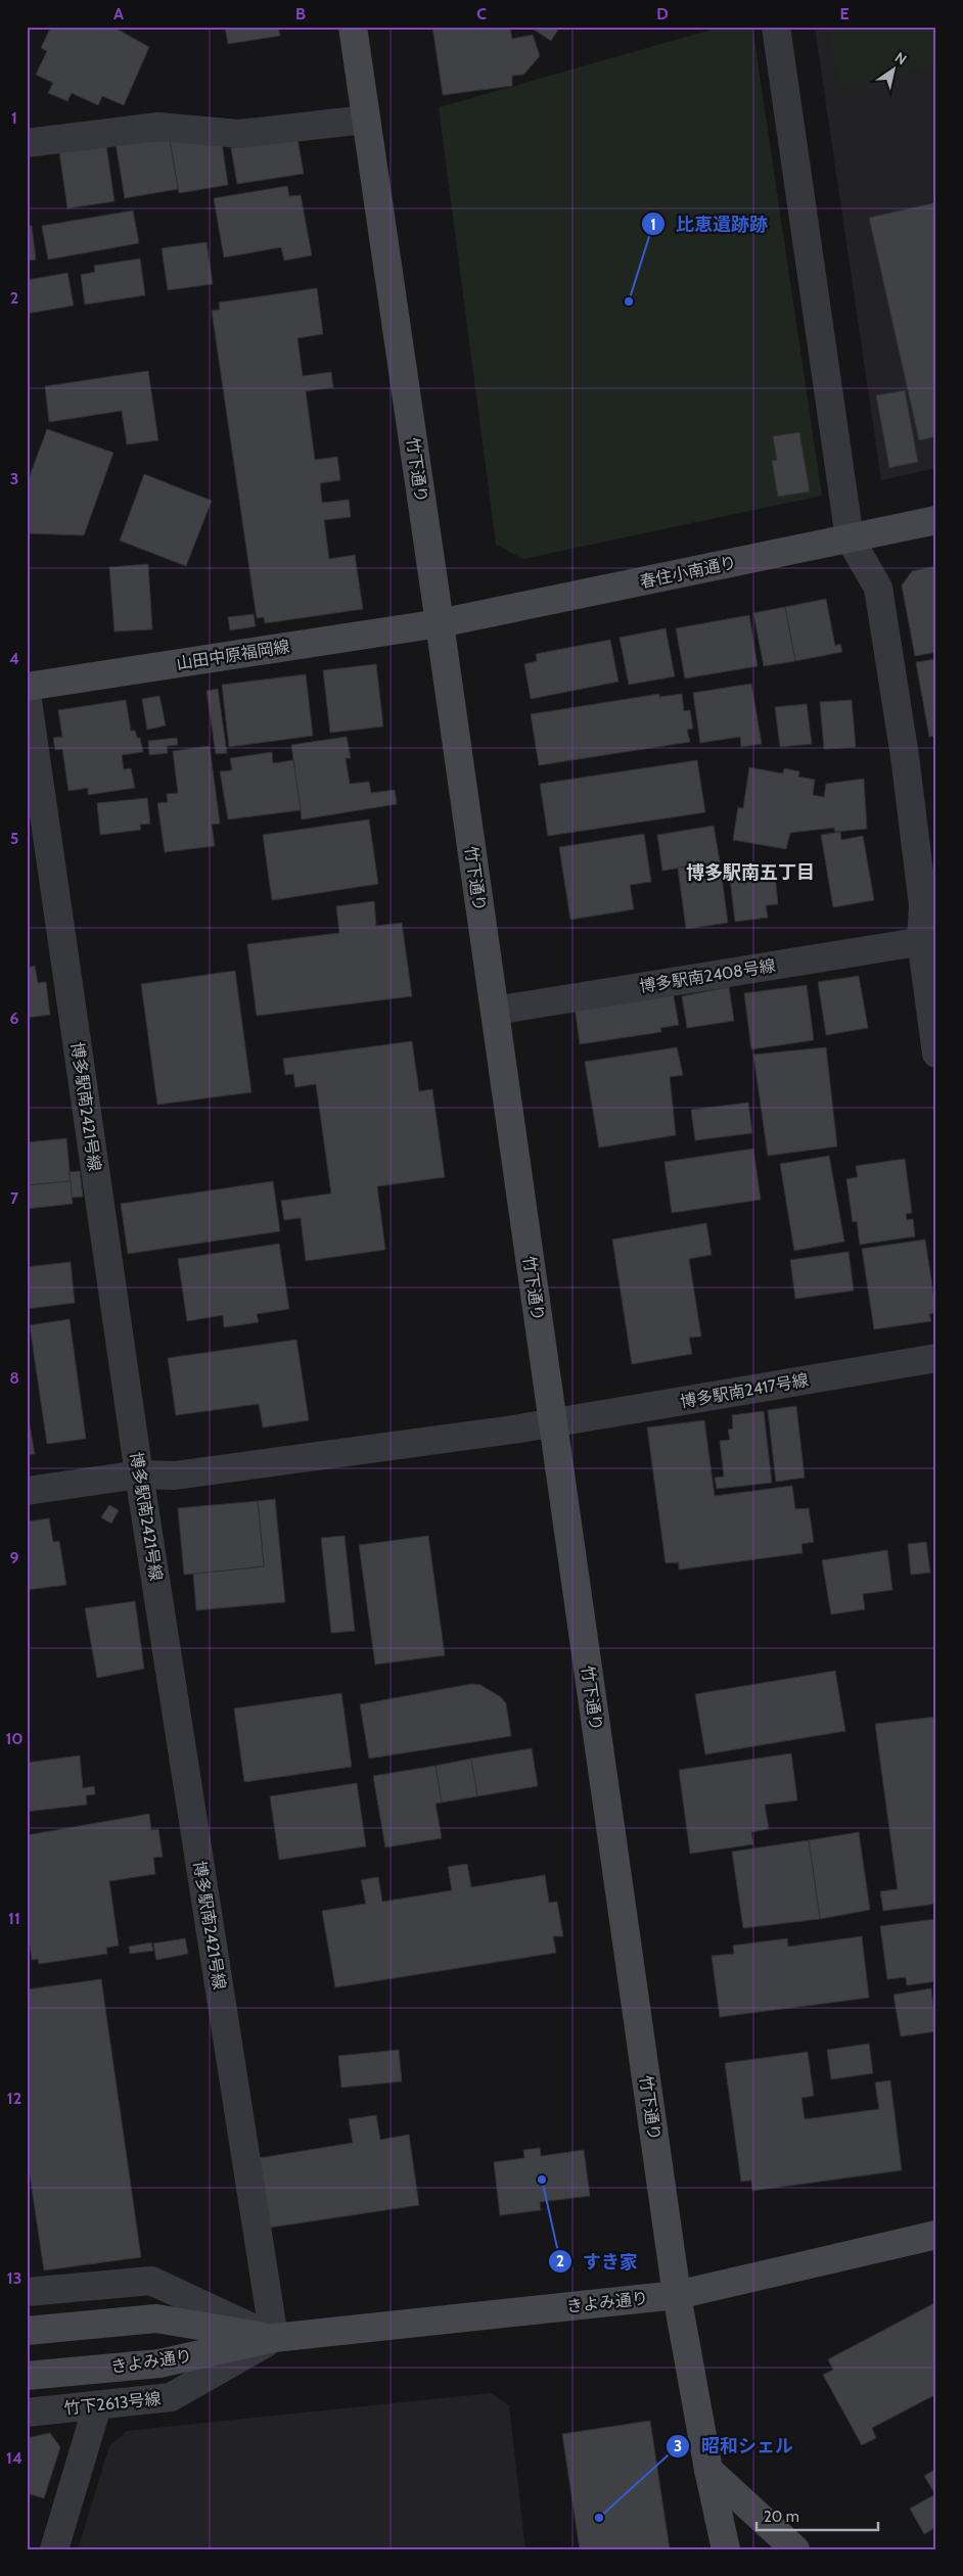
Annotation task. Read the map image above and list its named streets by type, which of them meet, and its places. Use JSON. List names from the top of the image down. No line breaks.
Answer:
{"streets":{"street":["竹下通り","春住小南通り","山田中原福岡線","博多駅南2408号線","博多駅南2421号線","博多駅南2417号線","きよみ通り","竹下2613号線"]},"crossings":[["竹下通り","春住小南通り"],["竹下通り","山田中原福岡線"],["竹下通り","博多駅南2408号線"],["竹下通り","博多駅南2417号線"],["竹下通り","きよみ通り"],["春住小南通り","山田中原福岡線"],["博多駅南2421号線","博多駅南2417号線"],["博多駅南2421号線","きよみ通り"],["博多駅南2421号線","竹下2613号線"],["きよみ通り","竹下2613号線"]],"districts":["博多駅南五丁目"],"places":["比恵遺跡跡","すき家","昭和シェル"],"scale_bar":"20 m","north":"top right","grid":{"columns":["A","B","C","D","E"],"rows":["1","2","3","4","5","6","7","8","9","10","11","12","13","14"]}}
